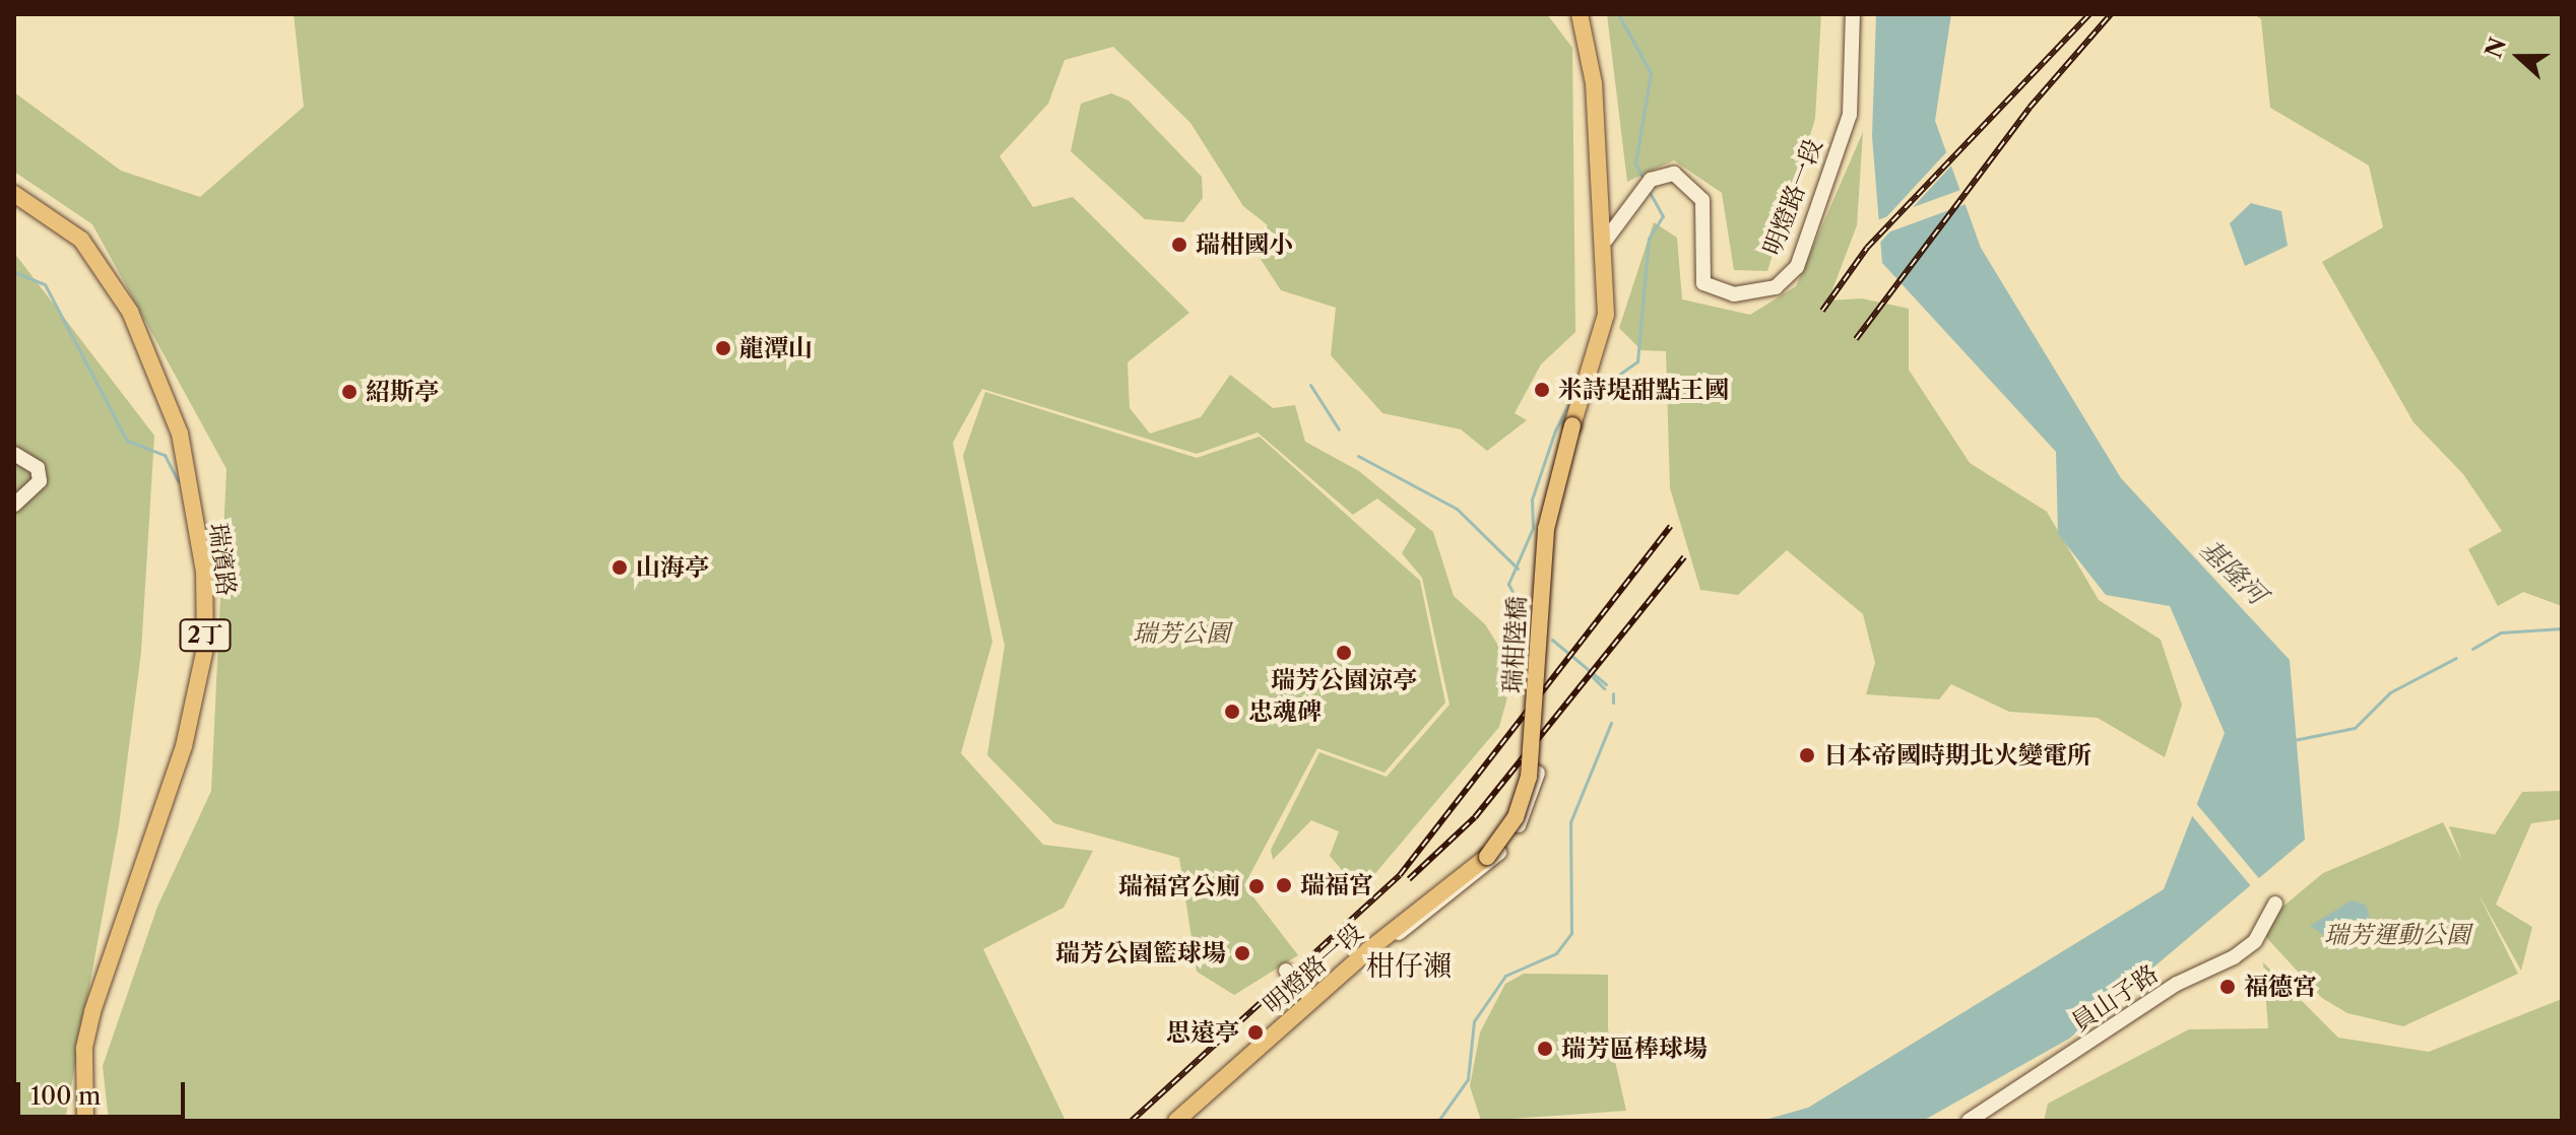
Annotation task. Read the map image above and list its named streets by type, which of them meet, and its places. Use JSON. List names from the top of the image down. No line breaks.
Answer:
{"streets":{"main road":["明燈路一段","瑞濱路","2丁","瑞柑陸橋"],"street":["員山子路"]},"crossings":[["明燈路一段","瑞柑陸橋"]],"districts":["柑仔瀨"],"water":["基隆河"],"parks":["瑞芳公園","瑞芳運動公園"],"places":["瑞柑國小","龍潭山","米詩堤甜點王國","紹斯亭","山海亭","瑞芳公園涼亭","忠魂碑","日本帝國時期北火變電所","瑞福宮","瑞福宮公廁","瑞芳公園籃球場","福德宮","思遠亭","瑞芳區棒球場"],"scale_bar":"100 m","north":"left"}
